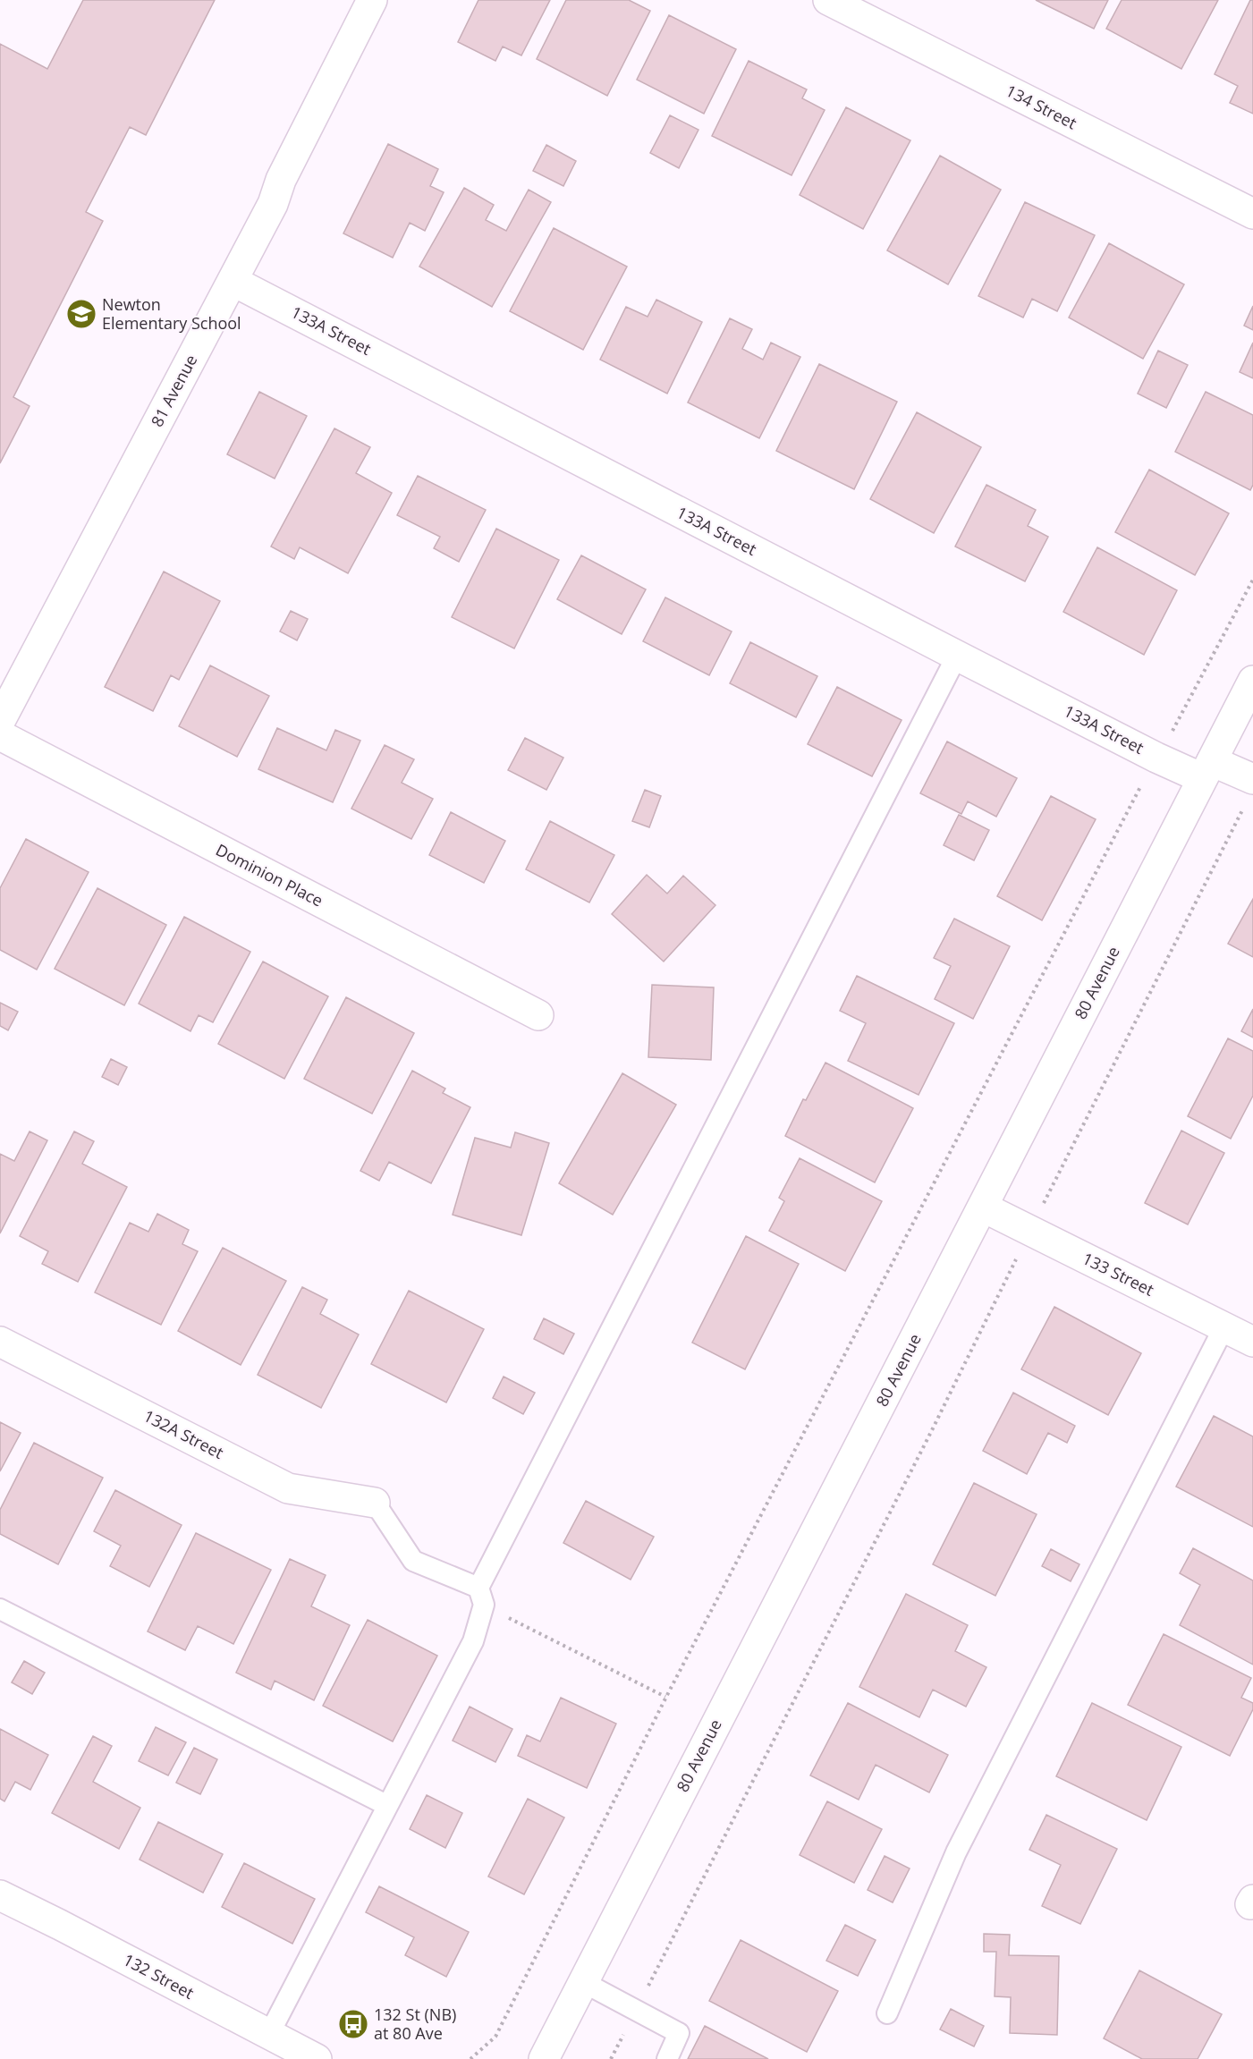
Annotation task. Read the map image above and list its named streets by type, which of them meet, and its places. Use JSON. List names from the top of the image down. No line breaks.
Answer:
{"streets":{"street":["134 Street","133A Street","81 Avenue","Dominion Place","80 Avenue","133 Street","132A Street","132 Street"]},"crossings":[["133A Street","81 Avenue"],["133A Street","80 Avenue"],["80 Avenue","133 Street"]],"places":{"school or university":["Newton Elementary School"],"bus stop":["132 St (NB) at 80 Ave"]}}
